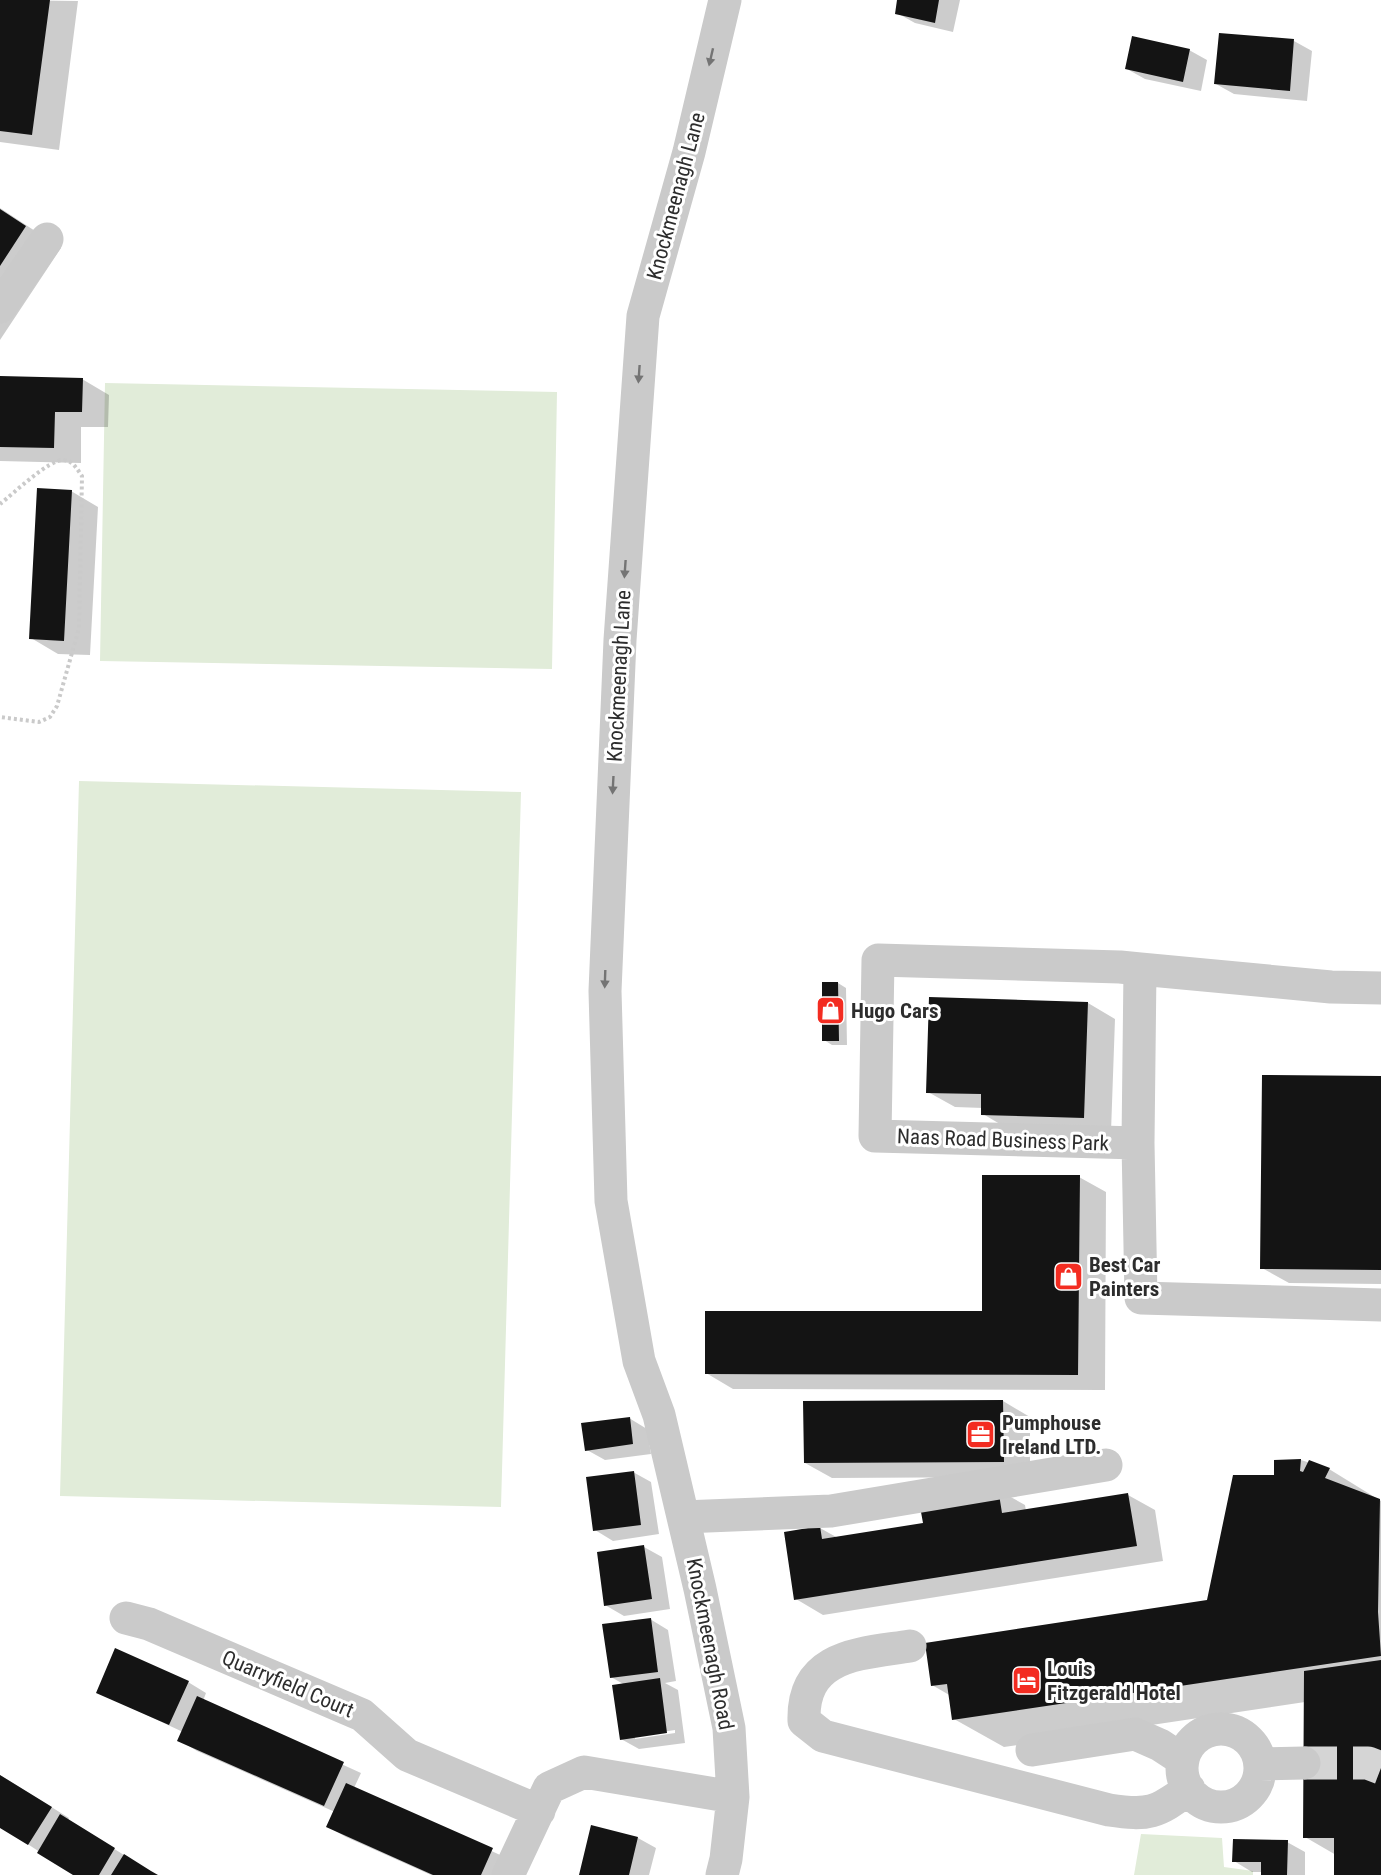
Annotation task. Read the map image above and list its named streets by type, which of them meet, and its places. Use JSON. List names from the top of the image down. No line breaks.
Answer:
{"streets":{"street":["Knockmeenagh Lane","Naas Road Business Park","Knockmeenagh Road","Quarryfield Court"]},"crossings":[["Knockmeenagh Lane","Knockmeenagh Road"]],"one_way":["Knockmeenagh Lane"],"places":{"shop":["Hugo Cars","Best Car Painters"],"office":["Pumphouse Ireland LTD."],"hotel":["Louis Fitzgerald Hotel"]}}
